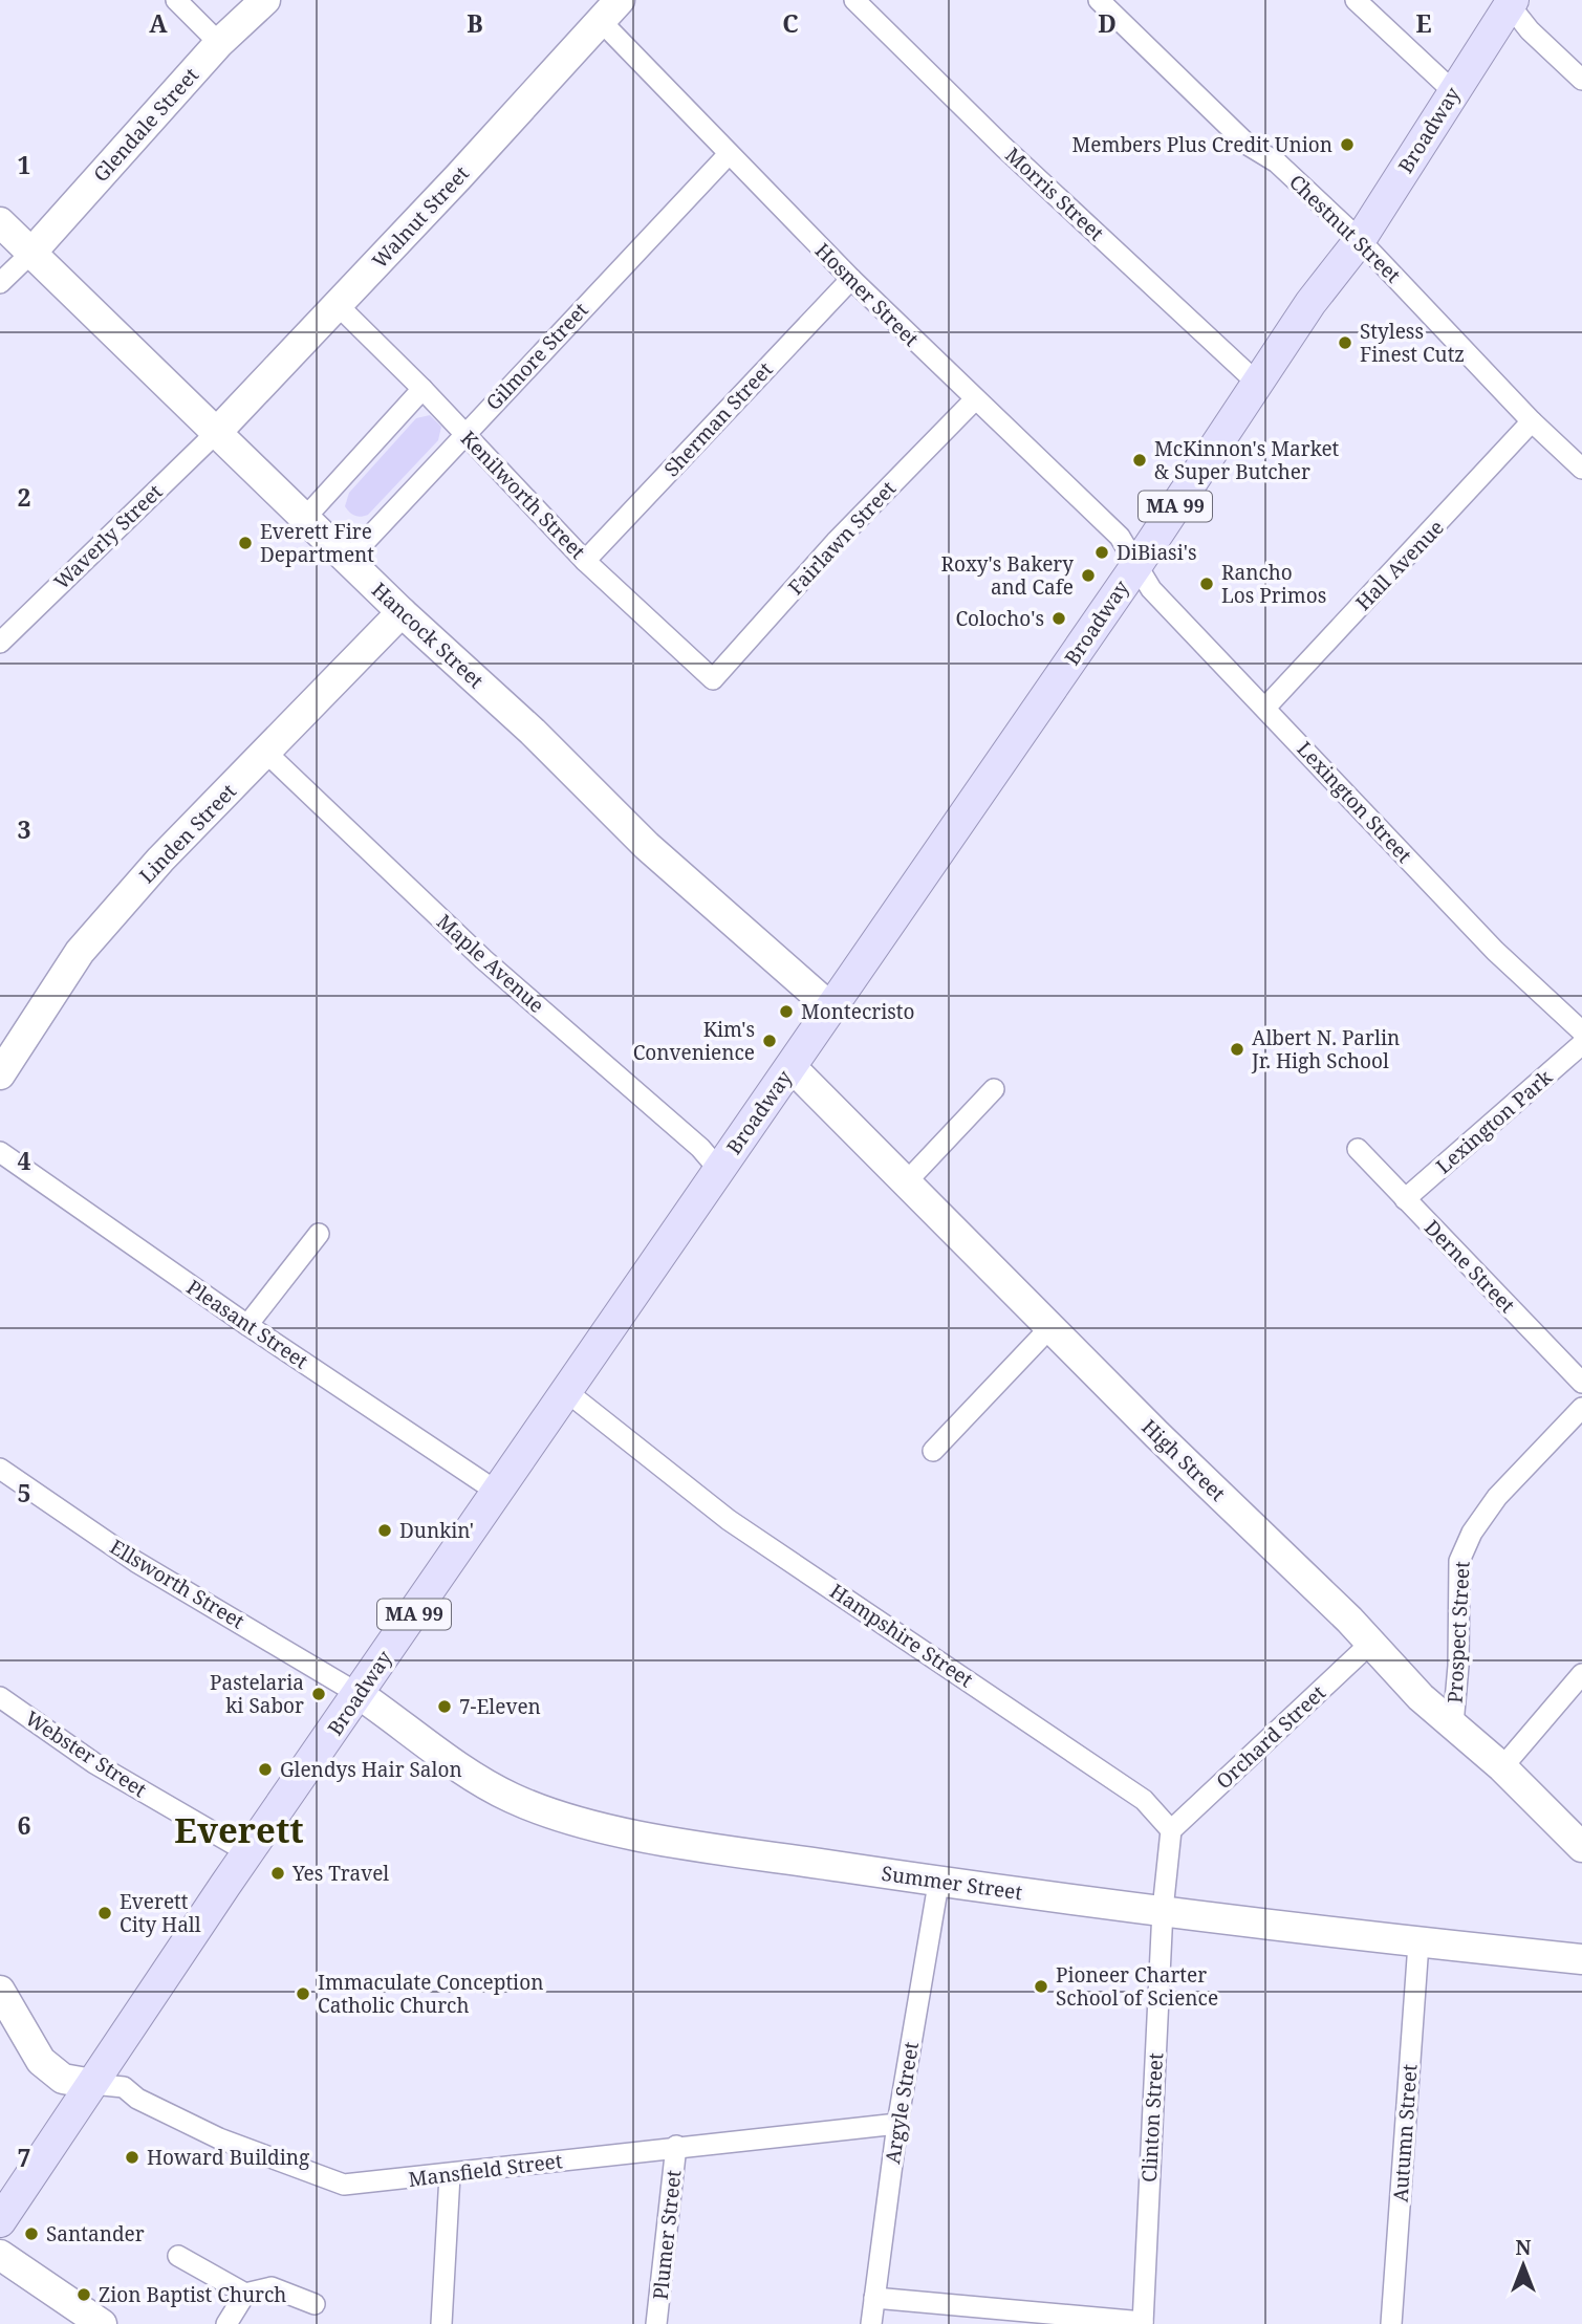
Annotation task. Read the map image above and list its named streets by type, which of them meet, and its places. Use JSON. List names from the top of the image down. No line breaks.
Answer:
{"streets":{"main road":["Broadway","MA 99"],"street":["Glendale Street","Morris Street","Walnut Street","Chestnut Street","Hosmer Street","Gilmore Street","Sherman Street","Kenilworth Street","Waverly Street","Fairlawn Street","Hall Avenue","Hancock Street","Lexington Street","Linden Street","Maple Avenue","Lexington Park","Derne Street","Pleasant Street","High Street","Ellsworth Street","Prospect Street","Hampshire Street","Orchard Street","Webster Street","Summer Street","Argyle Street","Clinton Street","Autumn Street","Mansfield Street","Plumer Street"]},"crossings":[["Glendale Street","Hancock Street"],["Broadway","Morris Street"],["Broadway","Chestnut Street"],["Broadway","Hosmer Street"],["Broadway","Hancock Street"],["Broadway","Lexington Street"],["Broadway","Maple Avenue"],["Broadway","Pleasant Street"],["Broadway","High Street"],["Broadway","Ellsworth Street"],["Broadway","Hampshire Street"],["Broadway","Webster Street"],["Broadway","Summer Street"],["Broadway","Mansfield Street"],["Walnut Street","Hosmer Street"],["Walnut Street","Kenilworth Street"],["Walnut Street","Waverly Street"],["Walnut Street","Hancock Street"],["Chestnut Street","Hall Avenue"],["Hosmer Street","Gilmore Street"],["Hosmer Street","Sherman Street"],["Hosmer Street","Fairlawn Street"],["Hosmer Street","Lexington Street"],["Gilmore Street","Kenilworth Street"],["Gilmore Street","Hancock Street"],["Sherman Street","Kenilworth Street"],["Kenilworth Street","Fairlawn Street"],["Waverly Street","Hancock Street"],["Hall Avenue","Lexington Street"],["Hancock Street","Linden Street"],["Linden Street","Maple Avenue"],["Lexington Park","Derne Street"],["High Street","Prospect Street"],["High Street","Orchard Street"],["Ellsworth Street","Summer Street"],["Hampshire Street","Orchard Street"],["Summer Street","Argyle Street"],["Summer Street","Clinton Street"],["Summer Street","Autumn Street"],["Argyle Street","Mansfield Street"],["Mansfield Street","Plumer Street"]],"districts":["Everett"],"places":["Members Plus Credit Union","Styless Finest Cutz","McKinnon's Market & Super Butcher","Everett Fire Department","DiBiasi's","Roxy's Bakery and Cafe","Rancho Los Primos","Colocho's","Montecristo","Kim's Convenience","Albert N. Parlin Jr. High School","Dunkin'","Pastelaria ki Sabor","7-Eleven","Glendys Hair Salon","Yes Travel","Everett City Hall","Pioneer Charter School of Science","Immaculate Conception Catholic Church","Howard Building","Santander","Zion Baptist Church"],"north":"top","grid":{"columns":["A","B","C","D","E"],"rows":["1","2","3","4","5","6","7"]}}
